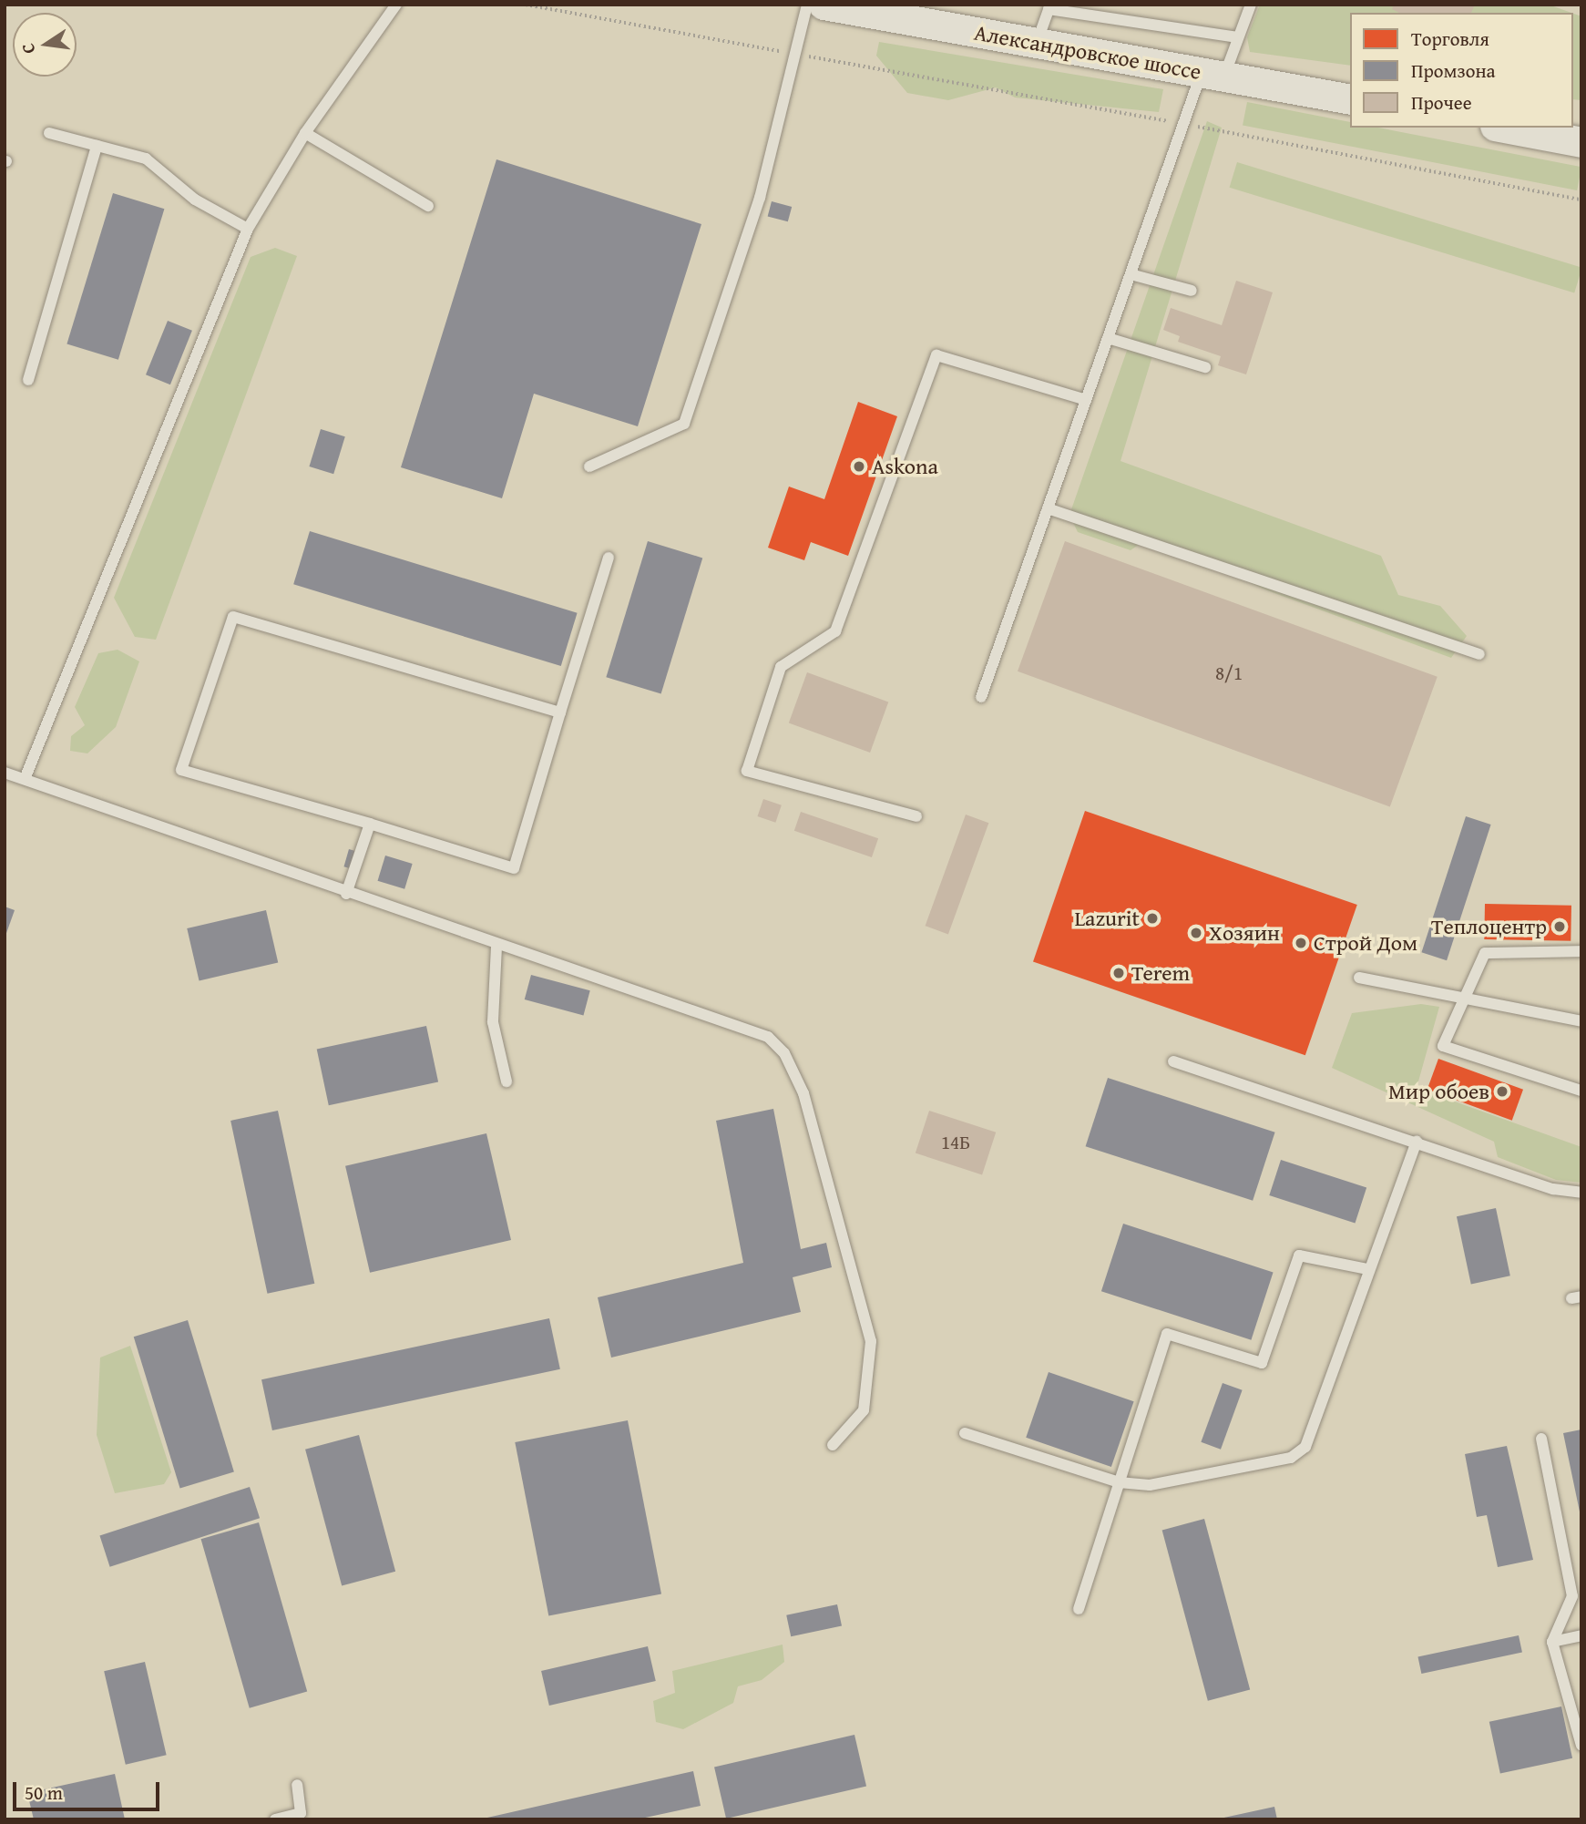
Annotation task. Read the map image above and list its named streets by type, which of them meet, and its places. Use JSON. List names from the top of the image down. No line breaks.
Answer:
{"streets":{"main road":["Александровское шоссе"]},"places":["Askona","Lazurit","Теплоцентр","Хозяин","Строй Дом","Terem","Мир обоев"],"house_numbers":["8/1","14Б"],"legend":["Торговля","Промзона","Прочее"],"scale_bar":"50 m","north":"left"}
